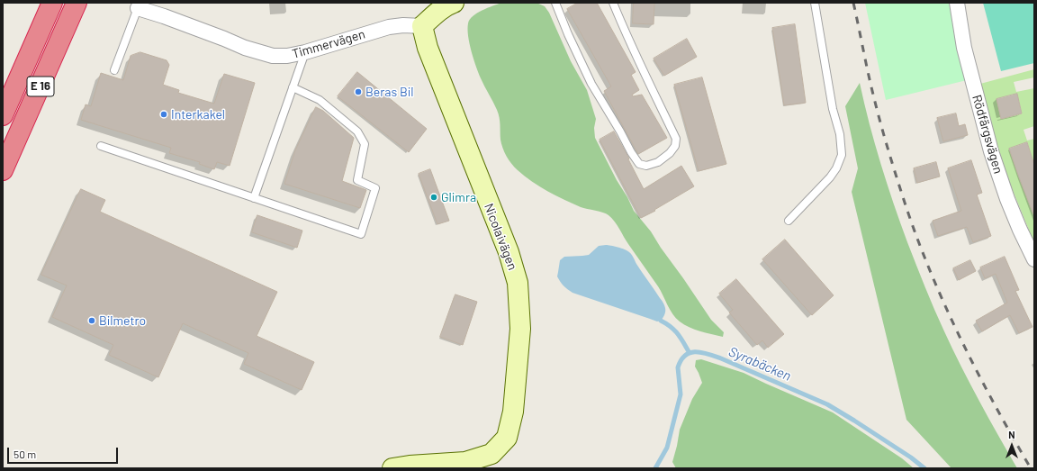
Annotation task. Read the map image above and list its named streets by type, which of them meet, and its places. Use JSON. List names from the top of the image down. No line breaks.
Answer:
{"streets":{"highway":["E 16"],"street":["Timmervägen","Rödfärgsvägen","Nicolaivägen"]},"crossings":[["Timmervägen","Nicolaivägen"]],"water":["Syrabäcken"],"places":["Beras Bil","Interkakel","Glimra","Bilmetro"],"scale_bar":"50 m","north":"top"}
